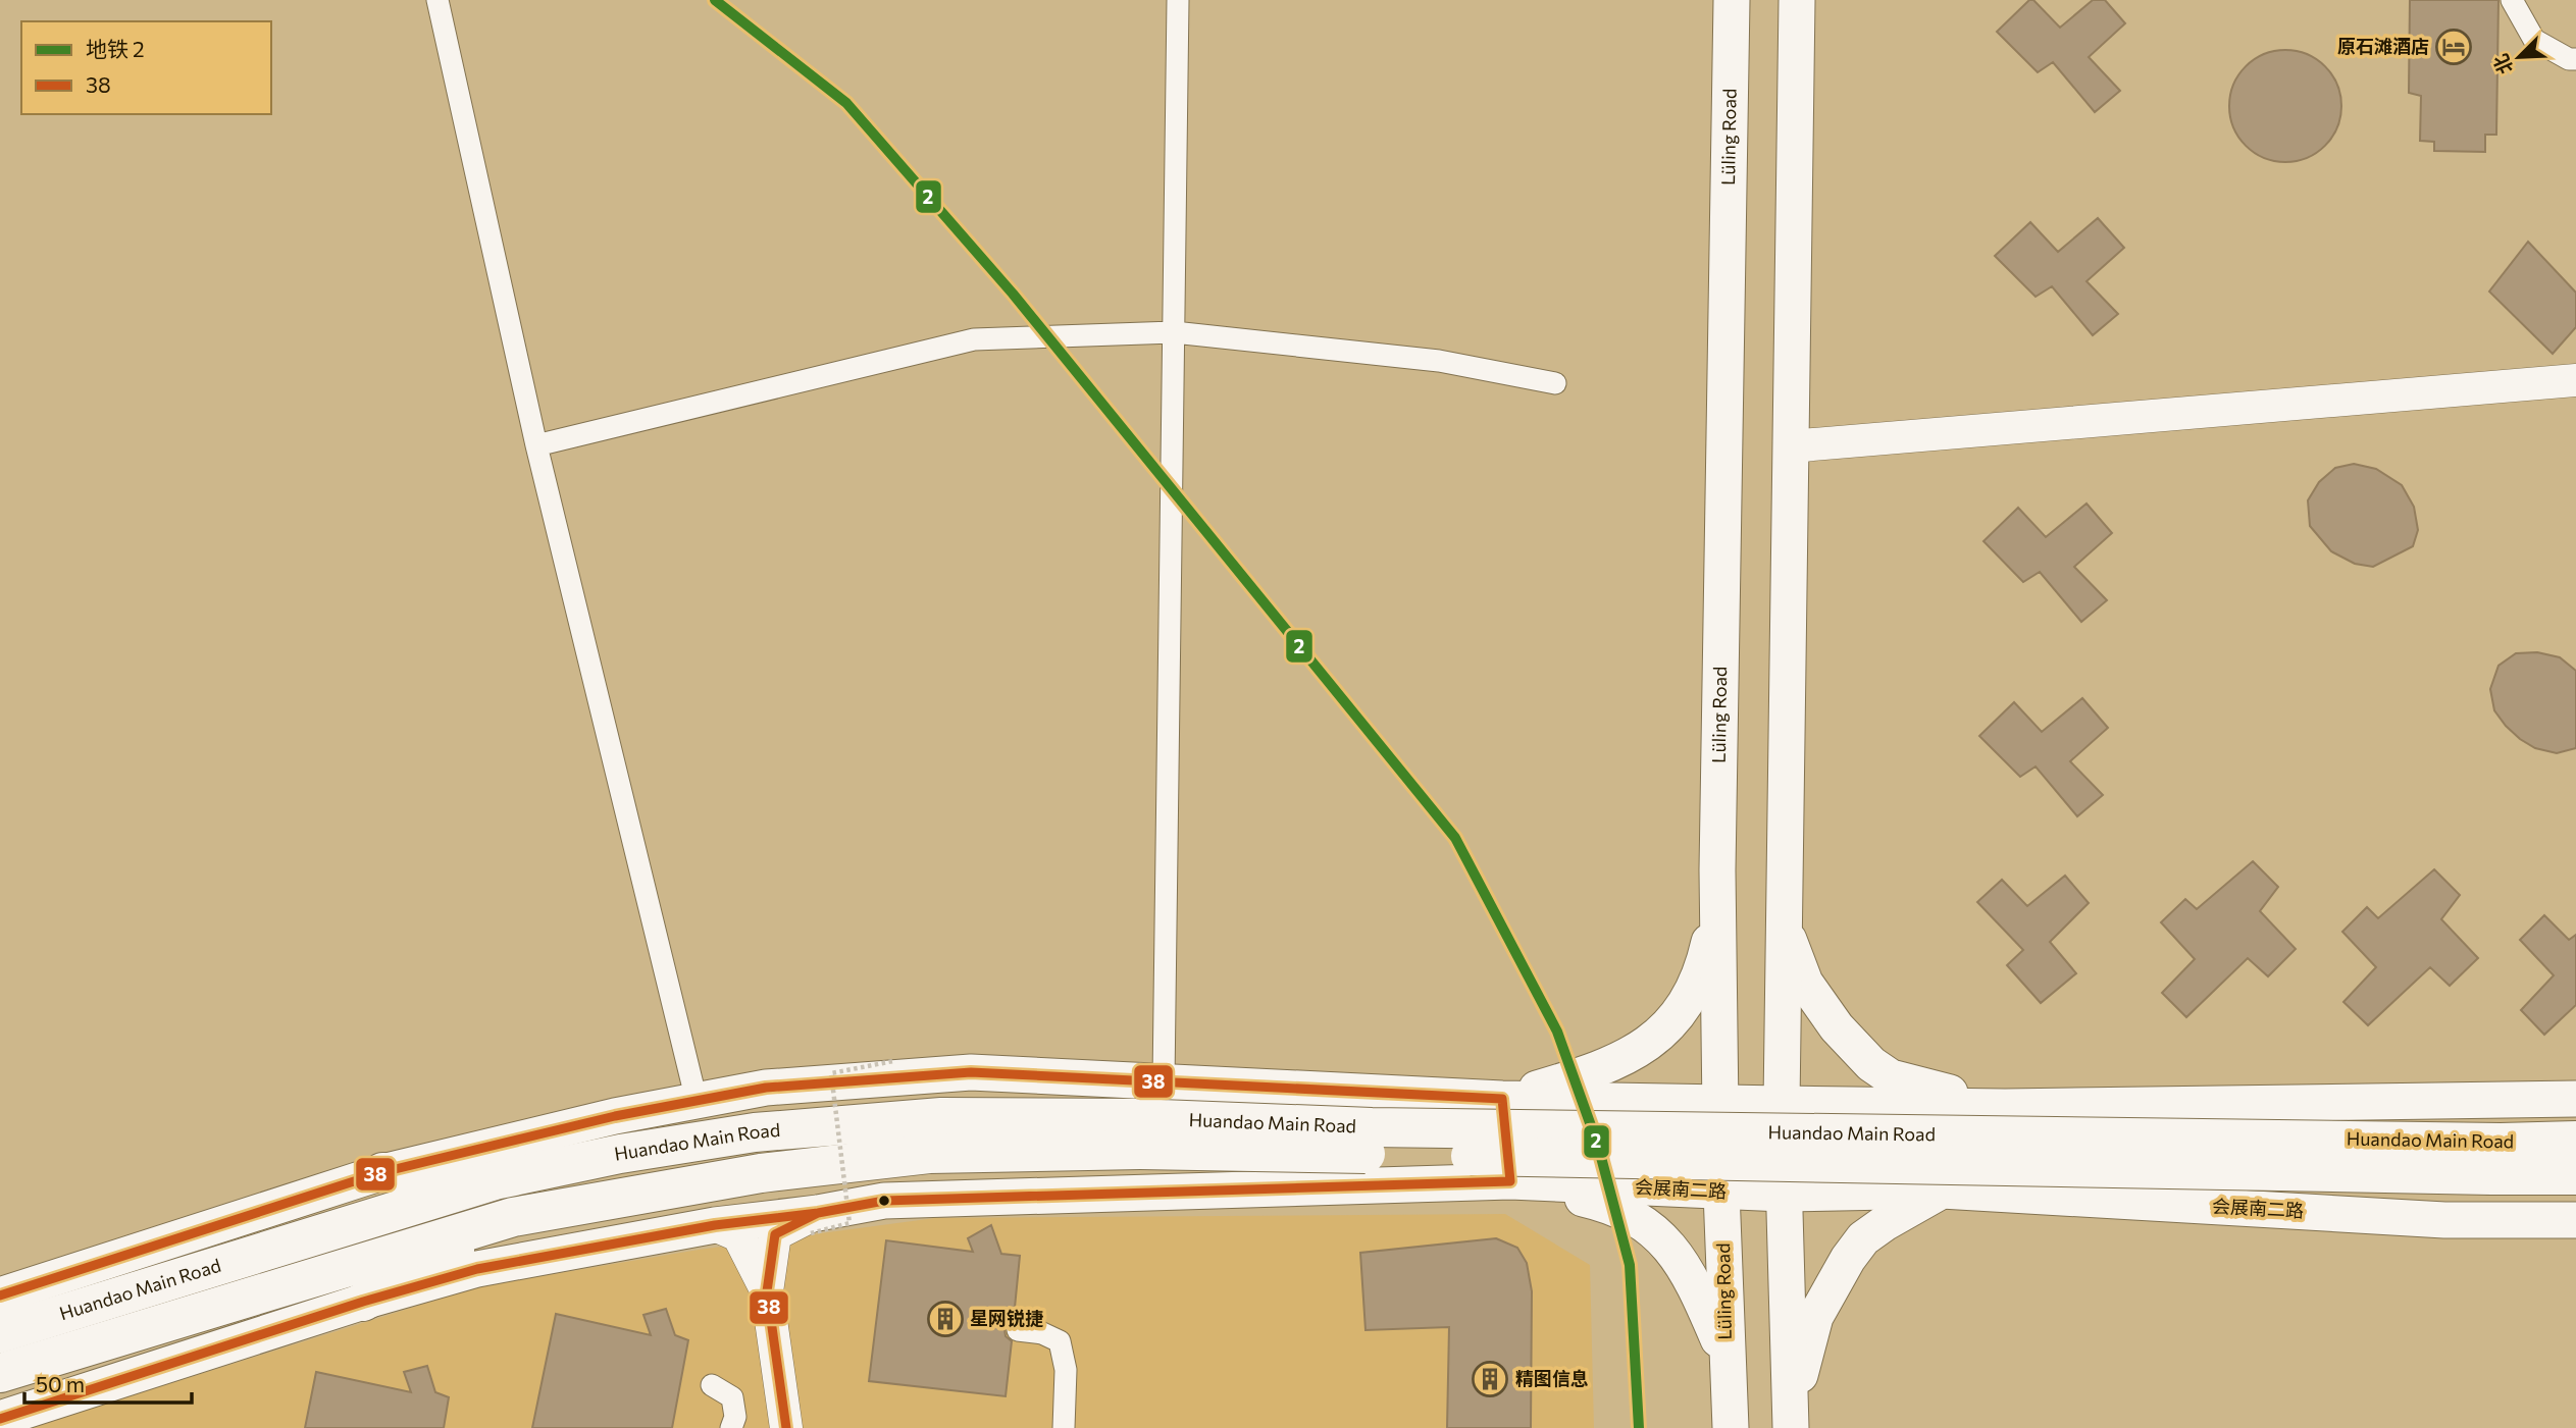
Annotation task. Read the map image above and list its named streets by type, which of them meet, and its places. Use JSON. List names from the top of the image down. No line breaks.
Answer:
{"streets":{"highway":["Huandao Main Road"],"main road":["Lüling Road","会展南二路"]},"crossings":[["Lüling Road","会展南二路"]],"places":{"hotel":["原石滩酒店"],"building":["星网锐捷","精图信息"]},"lines":["metro line 2","transit line 38"],"legend":["地铁 2","38"],"scale_bar":"50 m","north":"bottom left"}
